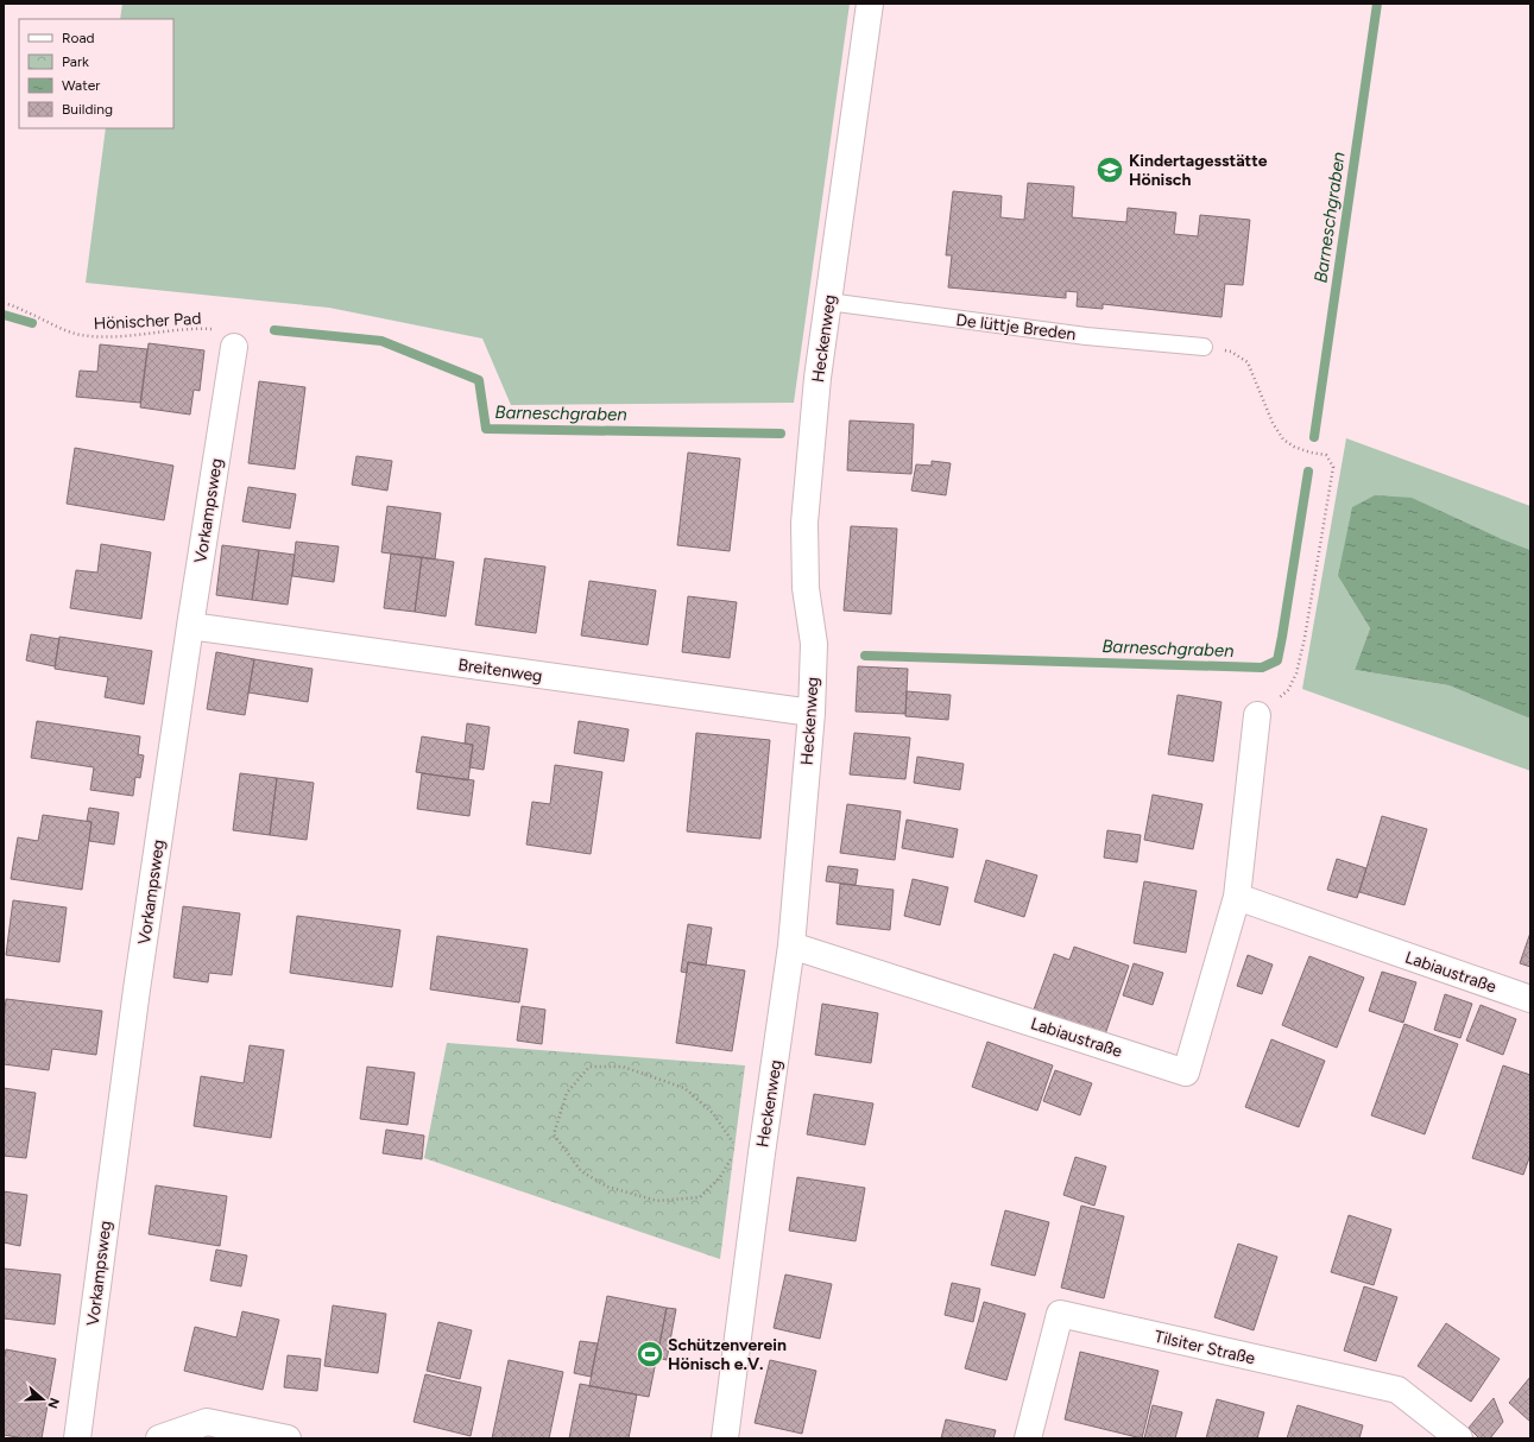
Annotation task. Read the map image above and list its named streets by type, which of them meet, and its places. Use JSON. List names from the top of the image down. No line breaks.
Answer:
{"streets":{"street":["Heckenweg","Vorkampsweg","Breitenweg","Labiaustraße","Tilsiter Straße"],"lane":["De lüttje Breden"],"path":["Hönischer Pad"]},"crossings":[["Hönischer Pad","Vorkampsweg"],["De lüttje Breden","Heckenweg"],["Heckenweg","Breitenweg"],["Heckenweg","Labiaustraße"],["Vorkampsweg","Breitenweg"]],"water":["Barneschgraben"],"places":{"school or university":["Kindertagesstätte Hönisch"],"sports":["Schützenverein Hönisch e.V."]},"legend":["Road","Park","Water","Building"],"north":"right"}
